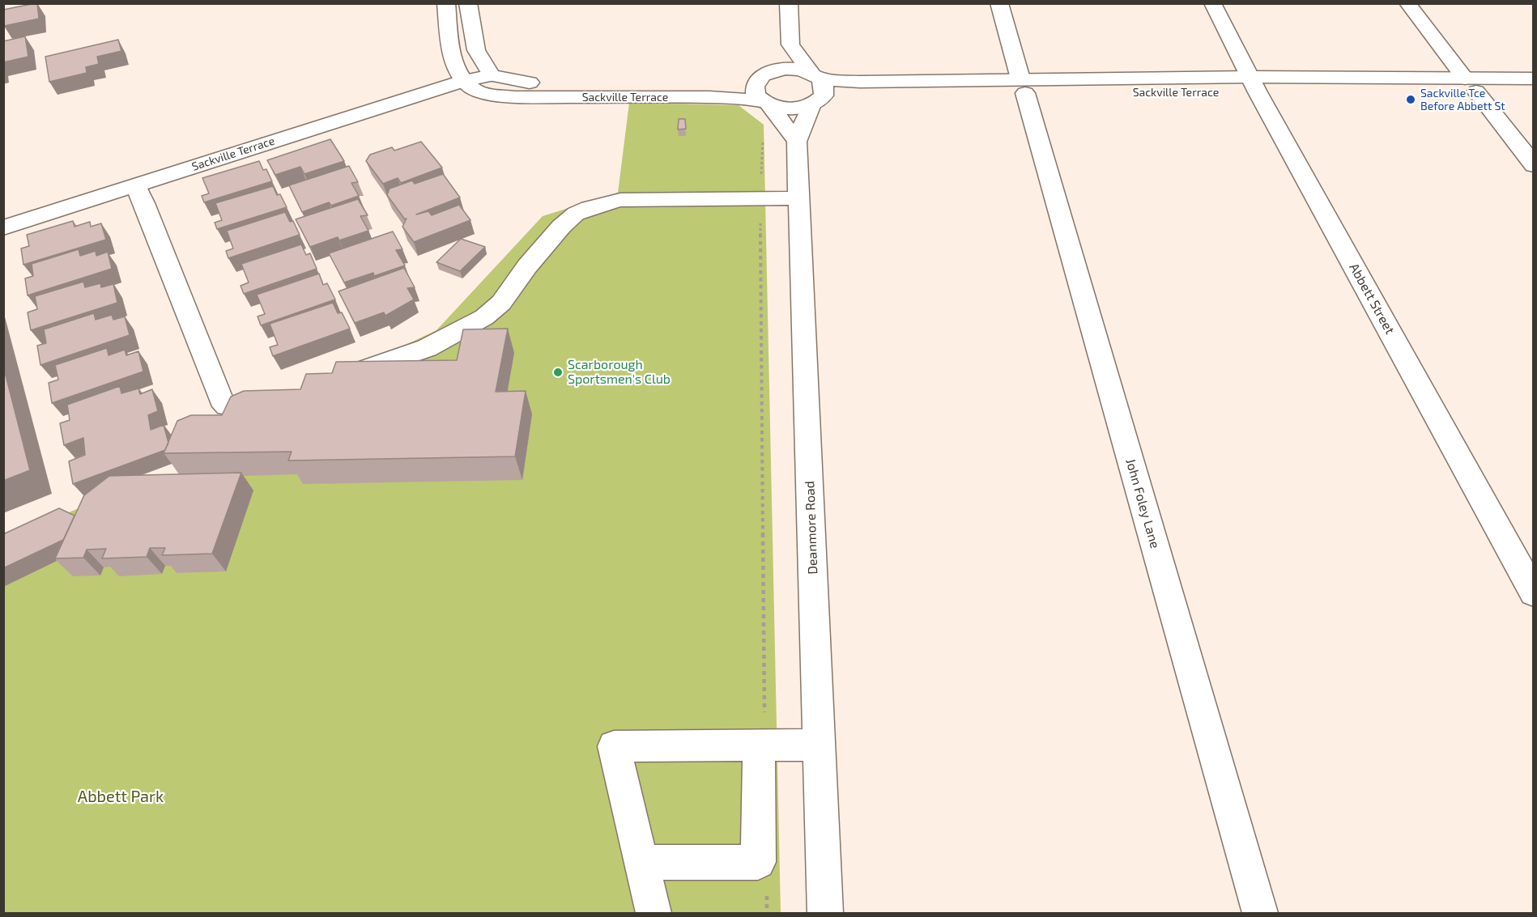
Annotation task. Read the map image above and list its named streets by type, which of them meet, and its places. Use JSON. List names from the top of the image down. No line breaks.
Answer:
{"streets":{"street":["Sackville Terrace","Abbett Street","John Foley Lane","Deanmore Road"]},"crossings":[["Sackville Terrace","Abbett Street"],["Sackville Terrace","John Foley Lane"],["Sackville Terrace","Deanmore Road"]],"parks":["Abbett Park"],"places":["Sackville Tce Before Abbett St","Scarborough Sportsmen's Club"]}
